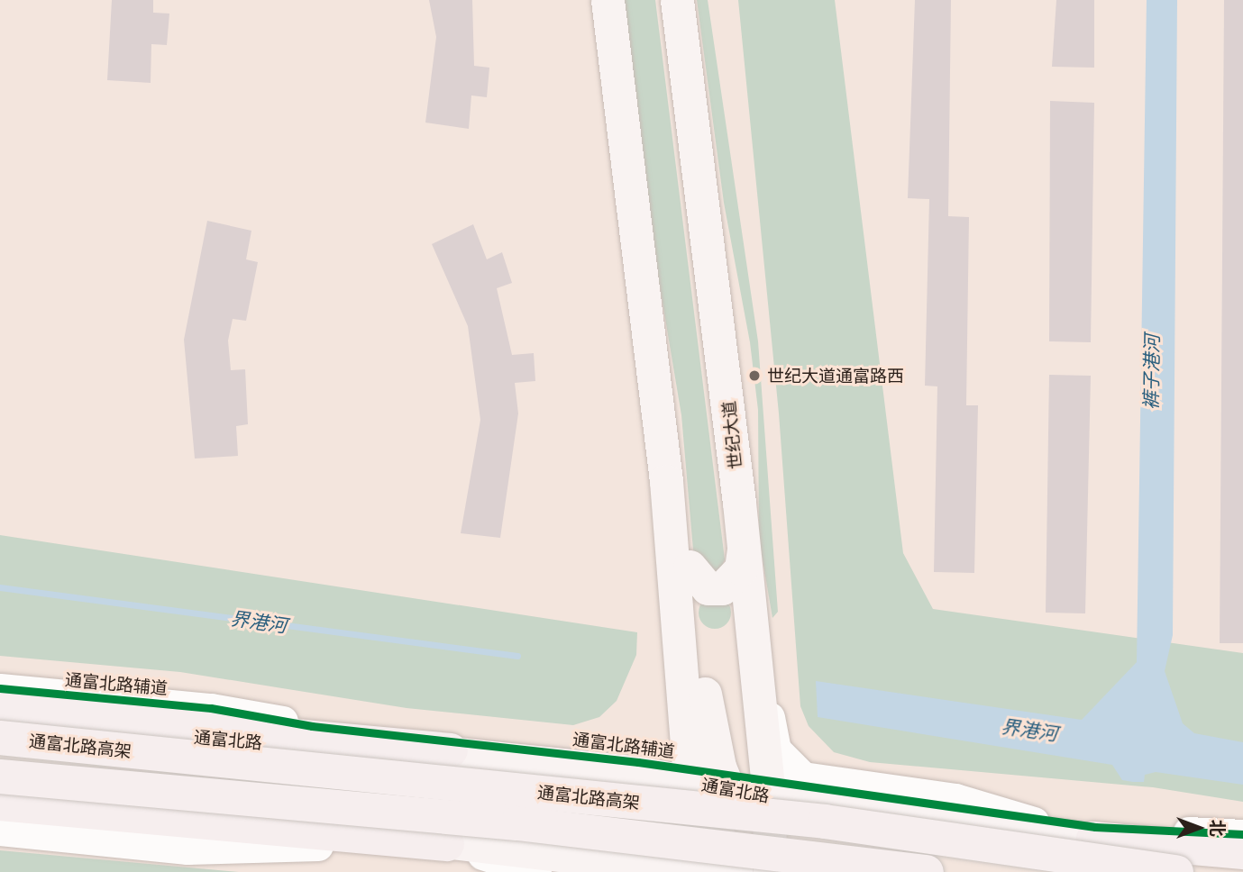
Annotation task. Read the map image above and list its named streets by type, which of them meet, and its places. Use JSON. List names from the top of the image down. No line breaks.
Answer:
{"streets":{"highway":["通富北路高架"],"main road":["世纪大道","通富北路"],"street":["通富北路辅道"]},"crossings":[["世纪大道","通富北路"],["通富北路辅道","通富北路"]],"water":["裤子港河","界港河"],"places":["世纪大道通富路西"],"north":"right"}
